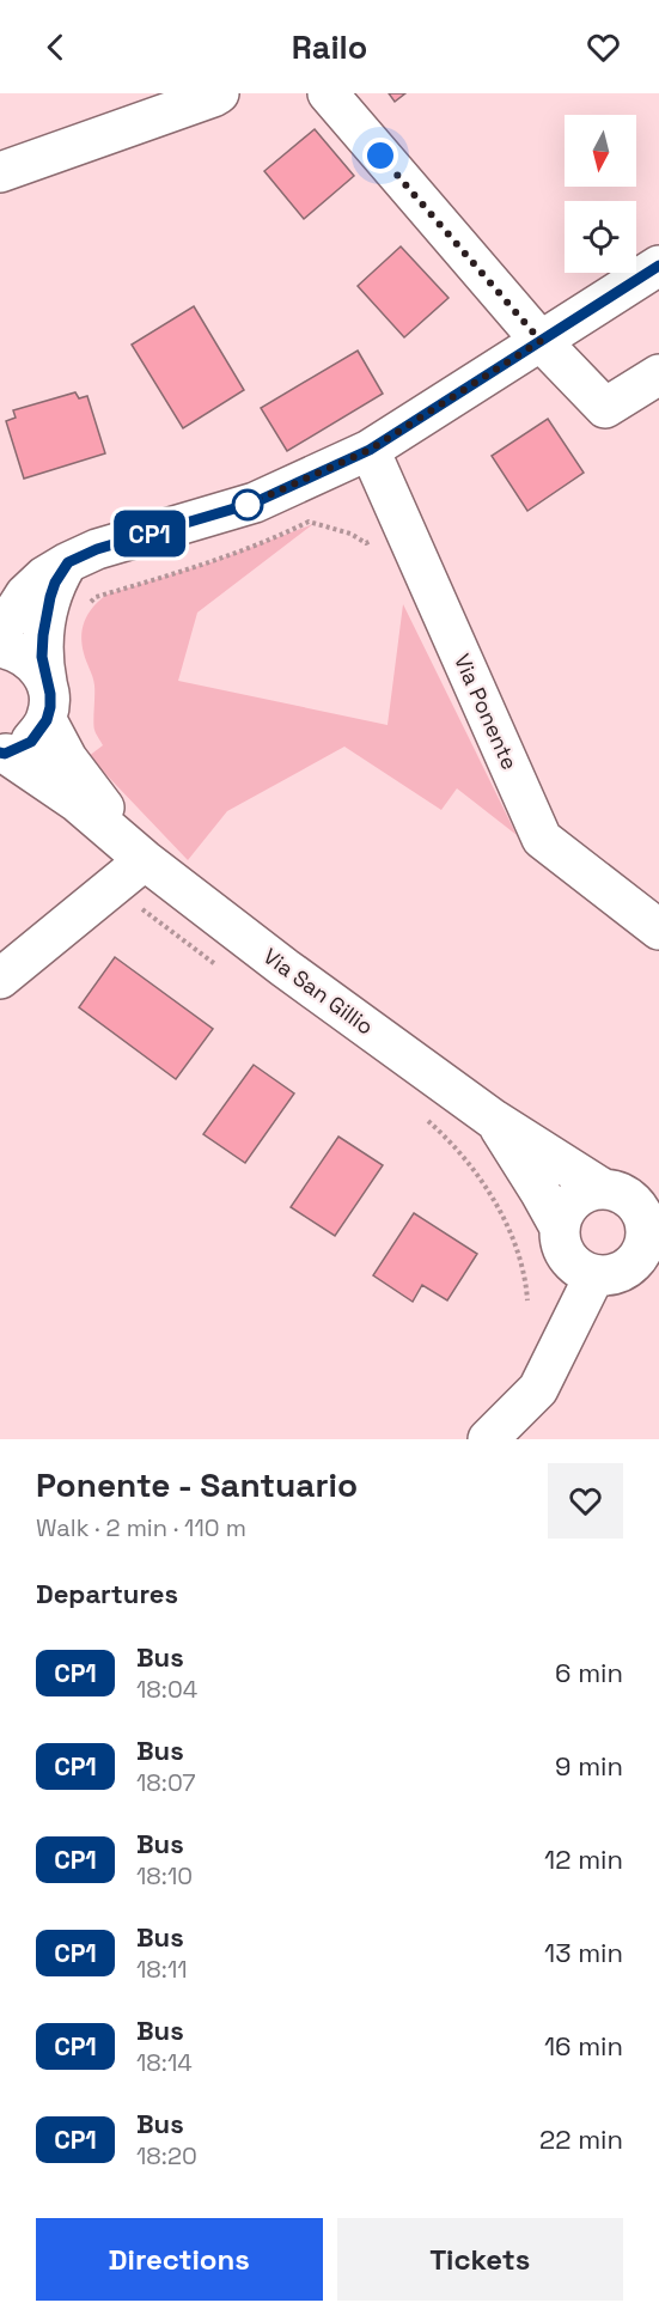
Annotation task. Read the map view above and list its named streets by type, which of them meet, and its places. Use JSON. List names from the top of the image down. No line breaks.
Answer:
{"streets":{"street":["Via Ponente","Via San Gillio"]},"lines":["bus line CP1"],"north":"bottom","page":{"header":"Railo","on_map":"CP1","heading":[["Ponente - Santuario","Walk · 2 min · 110 m"],"Departures"],"list":[{"mark":"CP1","name":"Bus","note":"18:04","value":"6 min"},{"mark":"CP1","name":"Bus","note":"18:07","value":"9 min"},{"mark":"CP1","name":"Bus","note":"18:10","value":"12 min"},{"mark":"CP1","name":"Bus","note":"18:11","value":"13 min"},{"mark":"CP1","name":"Bus","note":"18:14","value":"16 min"},{"mark":"CP1","name":"Bus","note":"18:20","value":"22 min"}],"buttons":["Directions","Tickets"]}}
